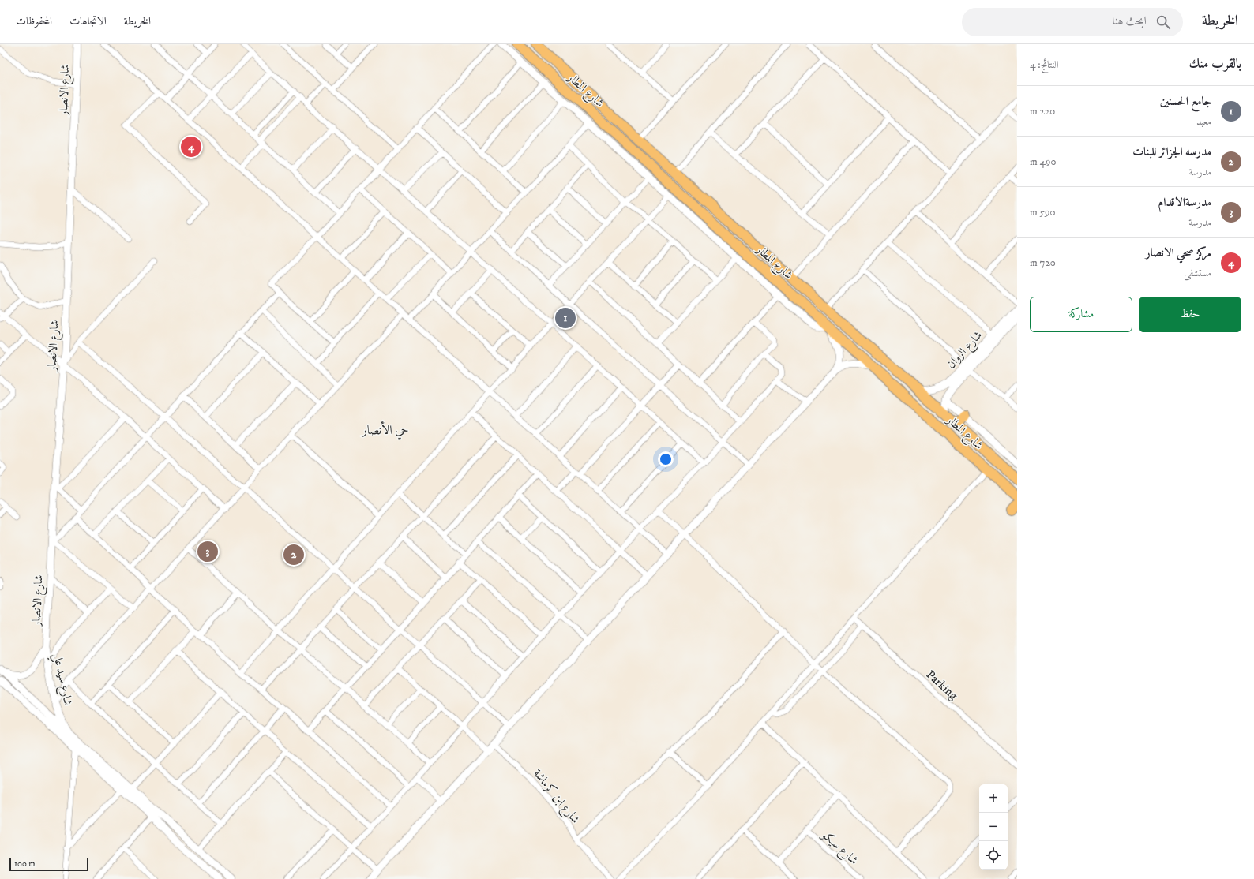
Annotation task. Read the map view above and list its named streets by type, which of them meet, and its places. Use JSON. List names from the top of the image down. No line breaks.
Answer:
{"streets":{"main road":["شارع المطار"],"street":["شارع الانصار","شارع الروان","شارع سيد علي","Parking","شارع ابن كرماشة","شارع سيكو"]},"crossings":[["شارع الانصار","شارع سيد علي"],["شارع المطار","شارع الروان"]],"districts":["حي الأنصار"],"scale_bar":"100 m","page":{"header":"الخريطة","search":"ابحث هنا","nav":["الخريطة","الاتجاهات","المحفوظات"],"heading":["بالقرب منك","النتائج: 4"],"list":[{"mark":"1","name":"جامع الحسنين","note":"معبد","value":"220 m"},{"mark":"2","name":"مدرسه الجزائر للبنات","note":"مدرسة","value":"490 m"},{"mark":"3","name":"مدرسةالاقدام","note":"مدرسة","value":"590 m"},{"mark":"4","name":"مركز صحي الانصار","note":"مستشفى","value":"720 m"}],"pins":["4","1","3","2"],"buttons":["حفظ","مشاركة"],"map_buttons":["+","−"],"scale":"100 m"}}
